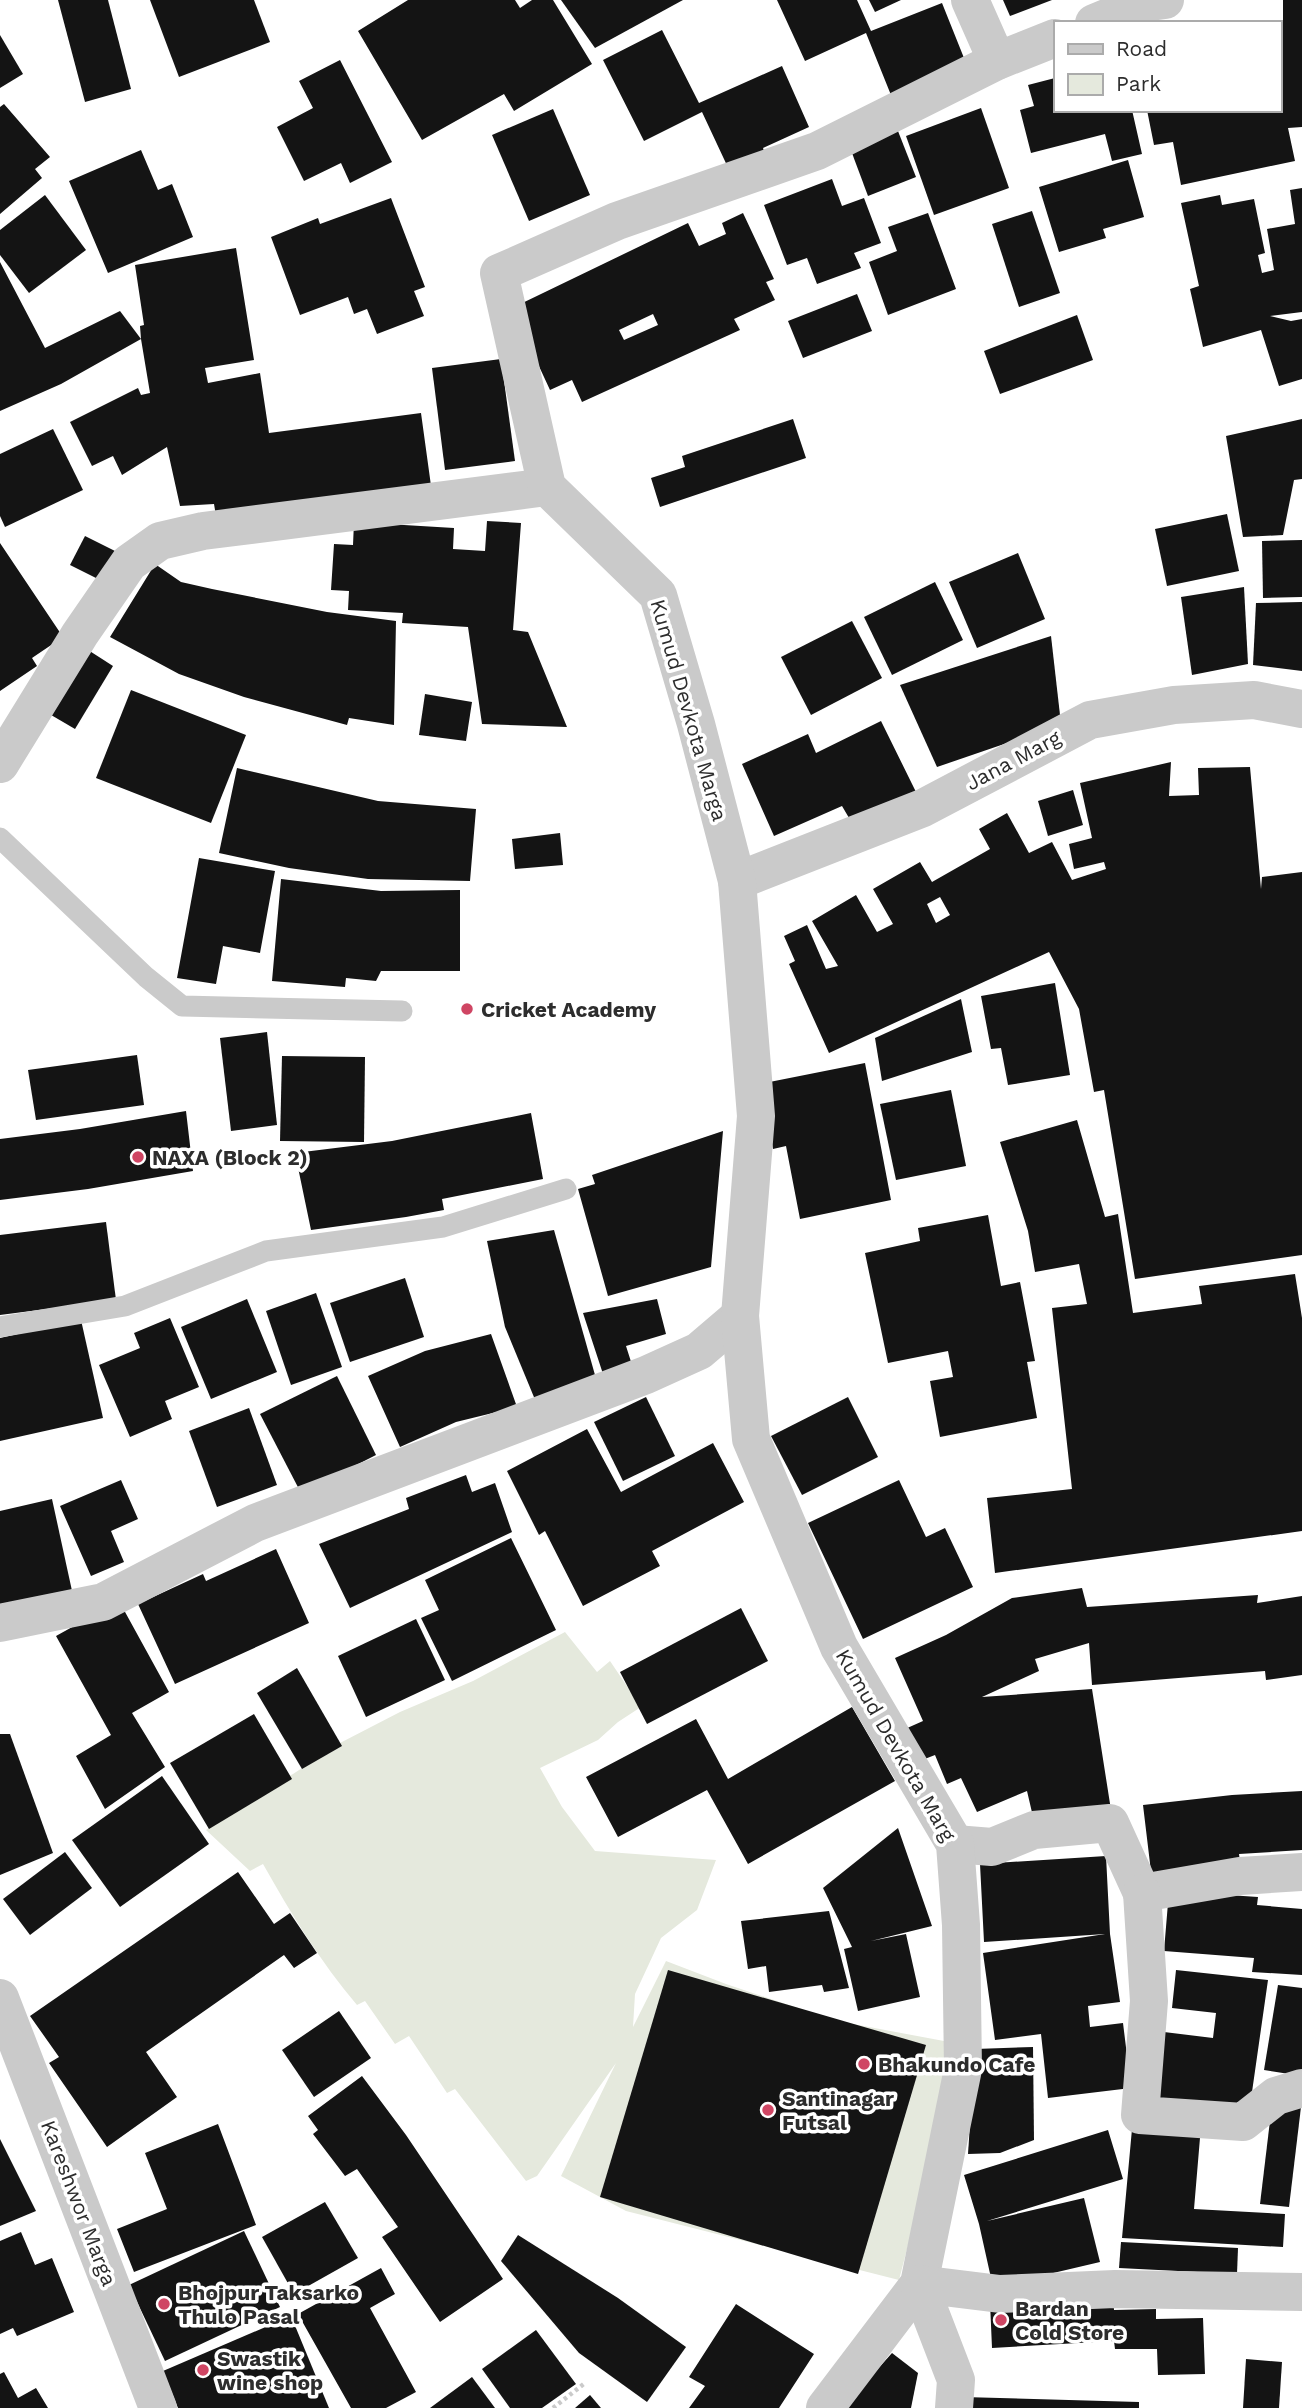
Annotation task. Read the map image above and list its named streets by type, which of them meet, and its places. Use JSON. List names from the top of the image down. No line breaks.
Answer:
{"streets":{"street":["Kumud Devkota Marga","Jana Marg","Kumud Devkota Marg","Kareshwor Marga"]},"crossings":[["Kumud Devkota Marga","Jana Marg"],["Kumud Devkota Marga","Kumud Devkota Marg"]],"places":["Cricket Academy","NAXA (Block 2)","Bhakundo Cafe","Santinagar Futsal","Bhojpur Taksarko Thulo Pasal","Bardan Cold Store","Swastik wine shop"],"legend":["Road","Park"]}
